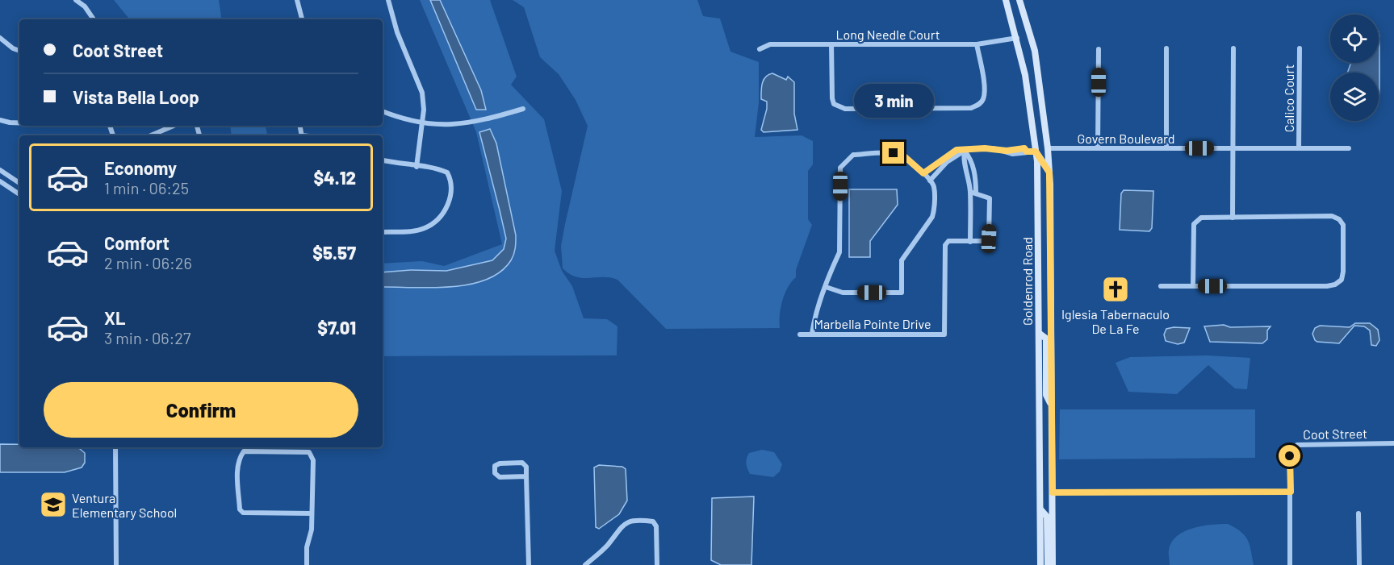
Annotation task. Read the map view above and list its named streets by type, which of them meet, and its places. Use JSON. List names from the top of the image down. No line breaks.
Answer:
{"streets":{"main road":["Goldenrod Road"],"street":["Long Needle Court","Calico Court","Govern Boulevard","Marbella Pointe Drive","Coot Street"]},"crossings":[["Long Needle Court","Goldenrod Road"],["Calico Court","Govern Boulevard"],["Govern Boulevard","Goldenrod Road"]],"places":{"church":["Iglesia Tabernaculo De La Fe"],"school or university":["Ventura Elementary School"]},"page":{"banner":["Coot Street","Vista Bella Loop"],"bubble":"3 min","list":[{"name":"Economy","note":"1 min · 06:25","value":"$4.12"},{"name":"Comfort","note":"2 min · 06:26","value":"$5.57"},{"name":"XL","note":"3 min · 06:27","value":"$7.01"}],"buttons":"Confirm"}}
